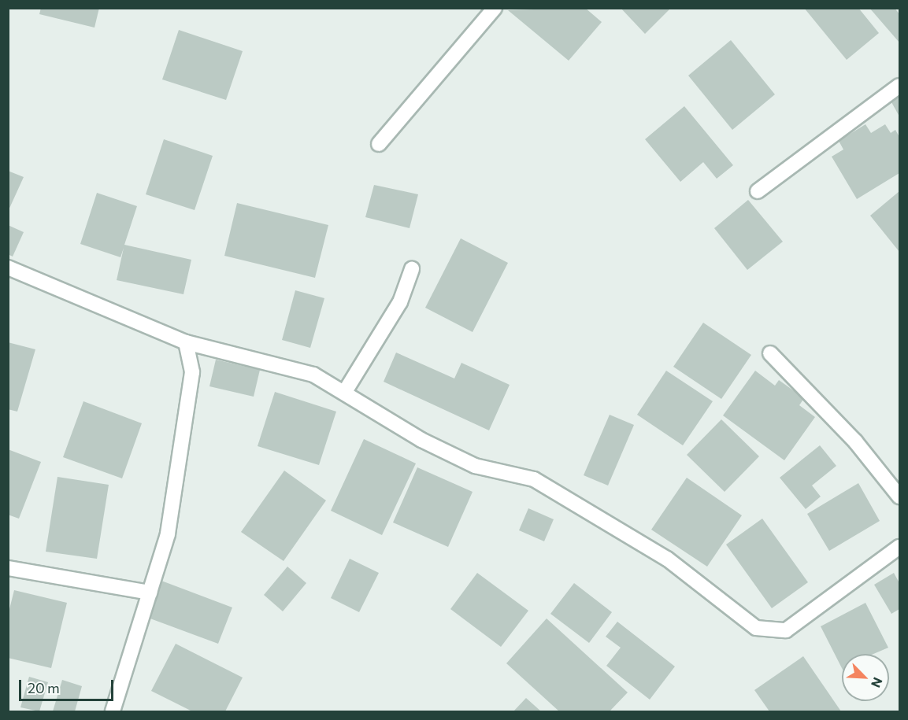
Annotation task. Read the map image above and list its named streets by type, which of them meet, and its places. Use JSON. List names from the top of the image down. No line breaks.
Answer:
{"scale_bar":"20 m","north":"bottom right"}
